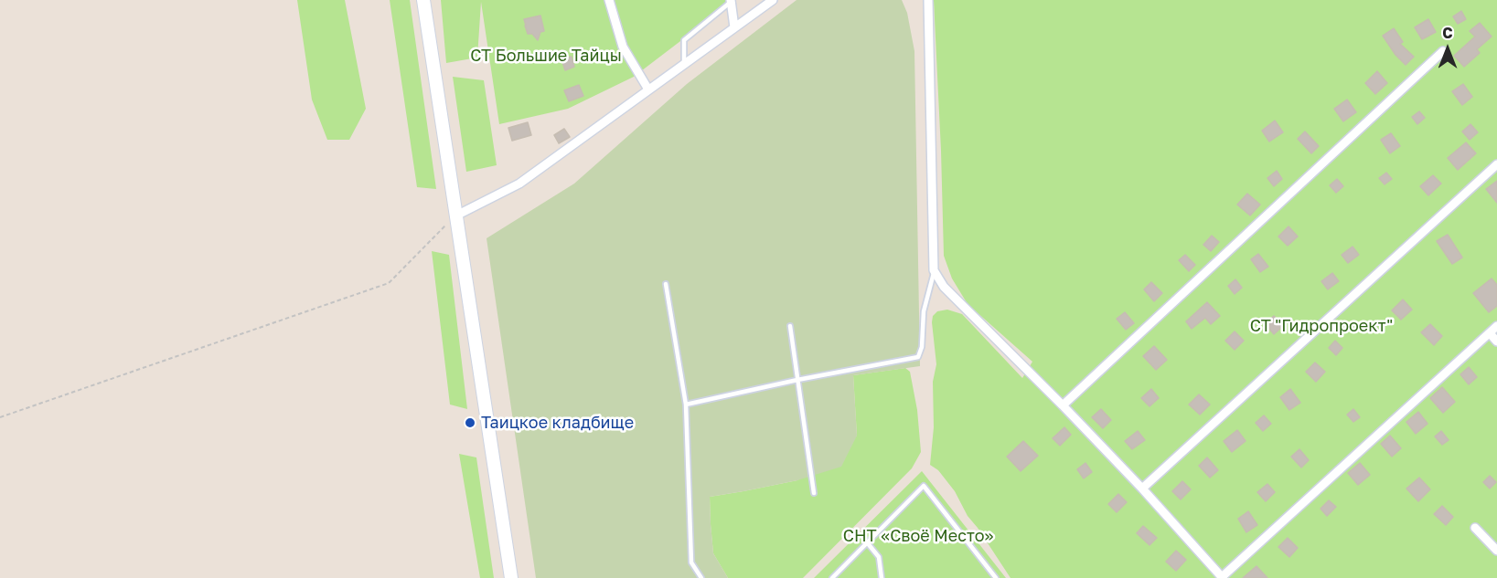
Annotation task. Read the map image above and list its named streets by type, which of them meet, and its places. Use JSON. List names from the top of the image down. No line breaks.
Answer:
{"parks":["СТ Большие Тайцы","СТ \"Гидропроект\"","СНТ «Своё Место»"],"places":["Таицкое кладбище"],"north":"top"}
